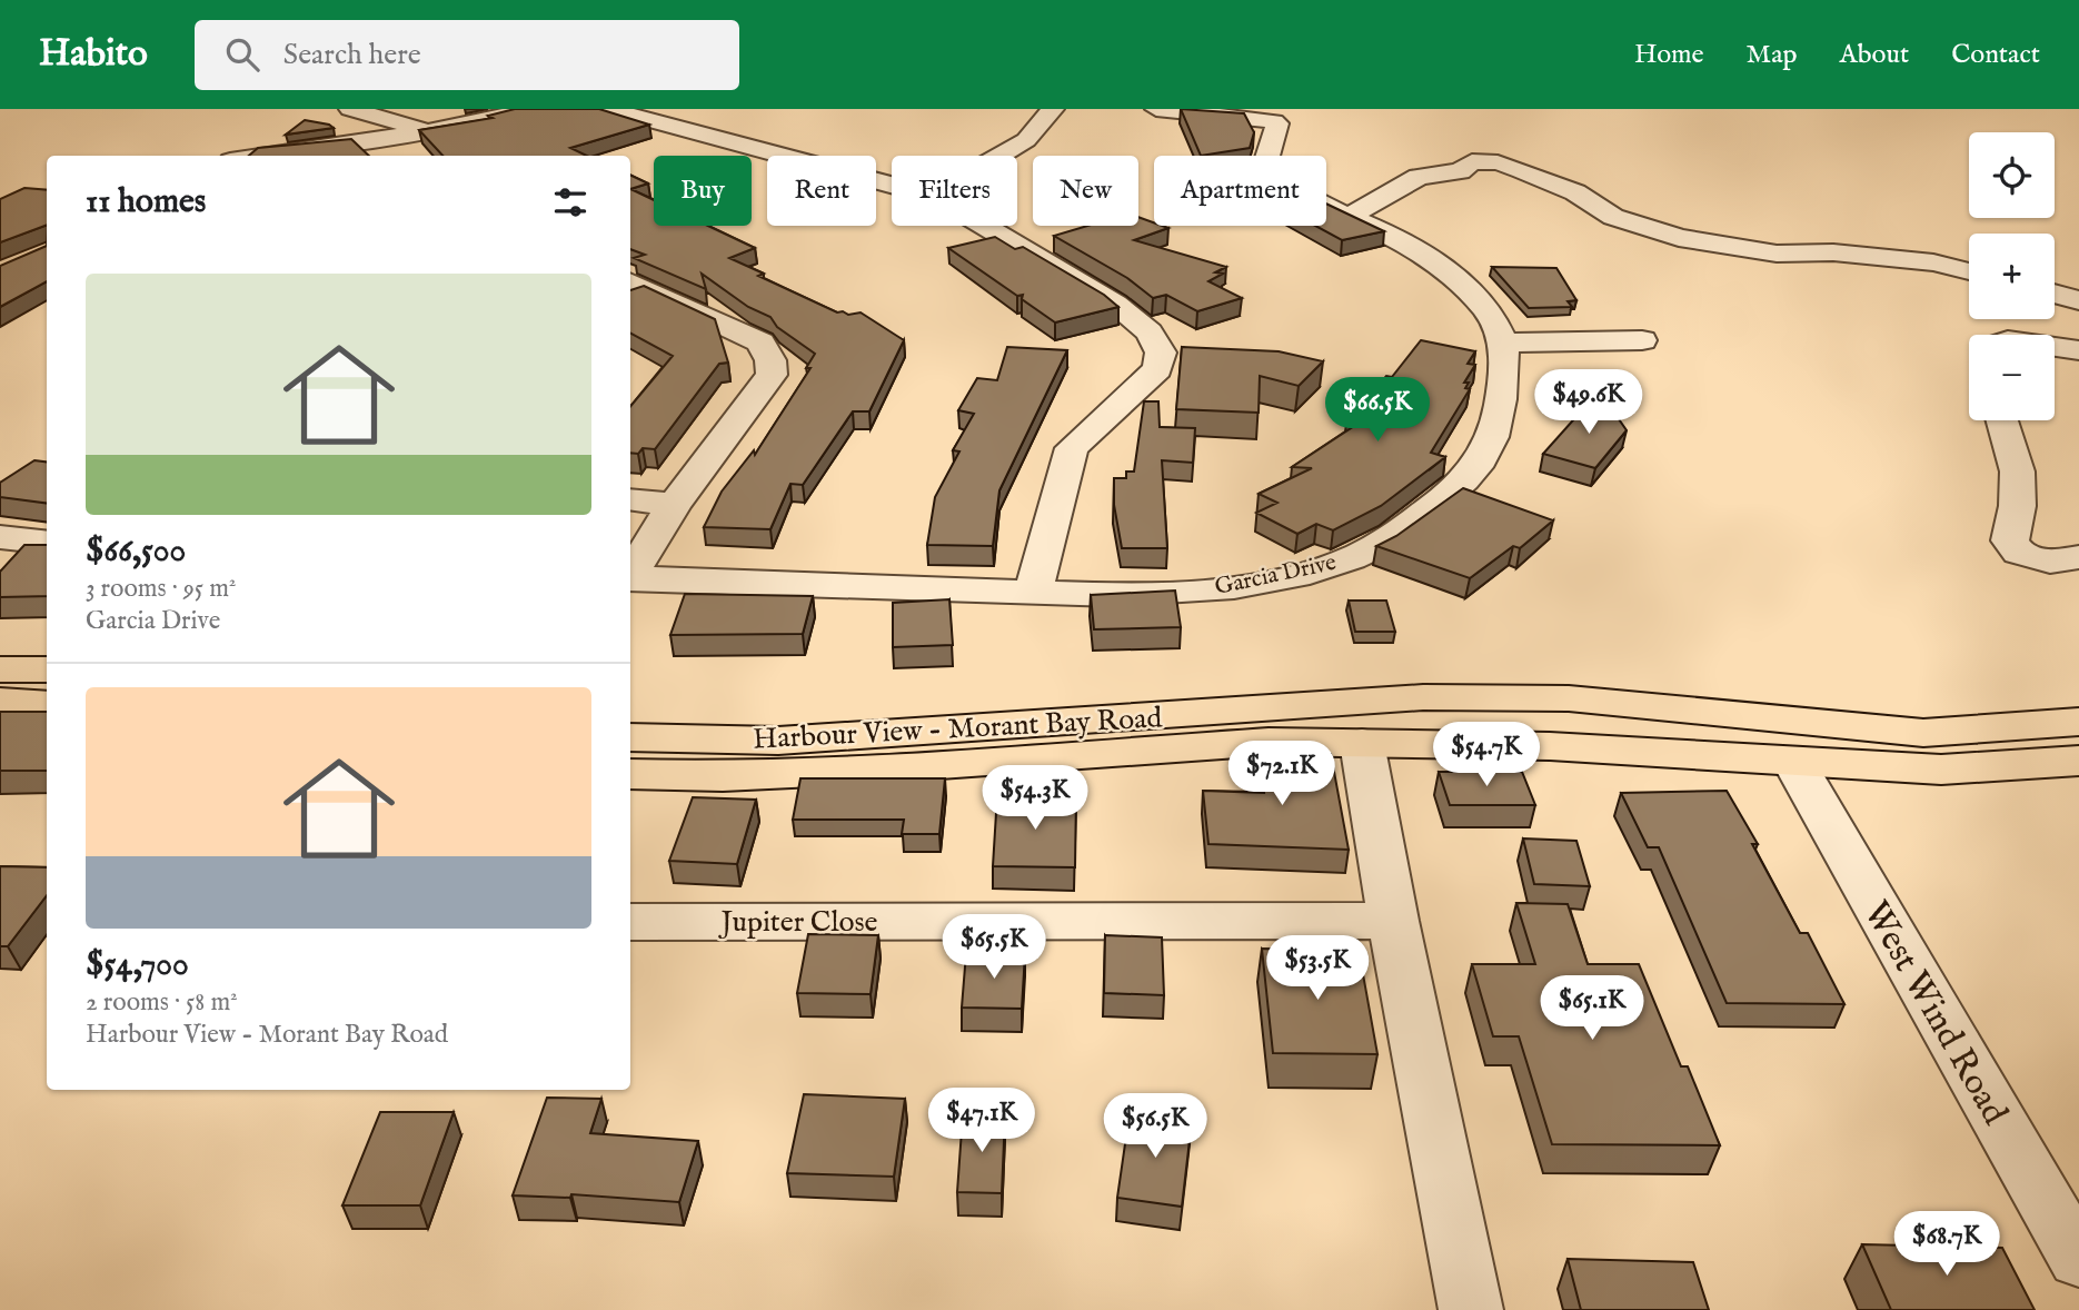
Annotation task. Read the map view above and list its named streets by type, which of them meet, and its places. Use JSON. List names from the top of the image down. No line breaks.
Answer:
{"streets":{"highway":["Harbour View - Morant Bay Road"],"street":["Garcia Drive","Jupiter Close","West Wind Road"]},"crossings":[["Harbour View - Morant Bay Road","West Wind Road"]],"page":{"header":"Habito","search":"Search here","nav":["Home","Map","About","Contact"],"map_buttons":["+","−"],"chip":["Buy","Rent","Filters","New","Apartment"],"heading":"11 homes","list":[{"name":"$66,500","note":"3 rooms · 95 m² · Garcia Drive"},{"name":"$54,700","note":"2 rooms · 58 m² · Harbour View - Morant Bay Road"}],"price":["$49.6K","$66.5K","$54.7K","$72.1K","$54.3K","$65.5K","$53.5K","$65.1K","$47.1K","$56.5K","$68.7K"]}}
